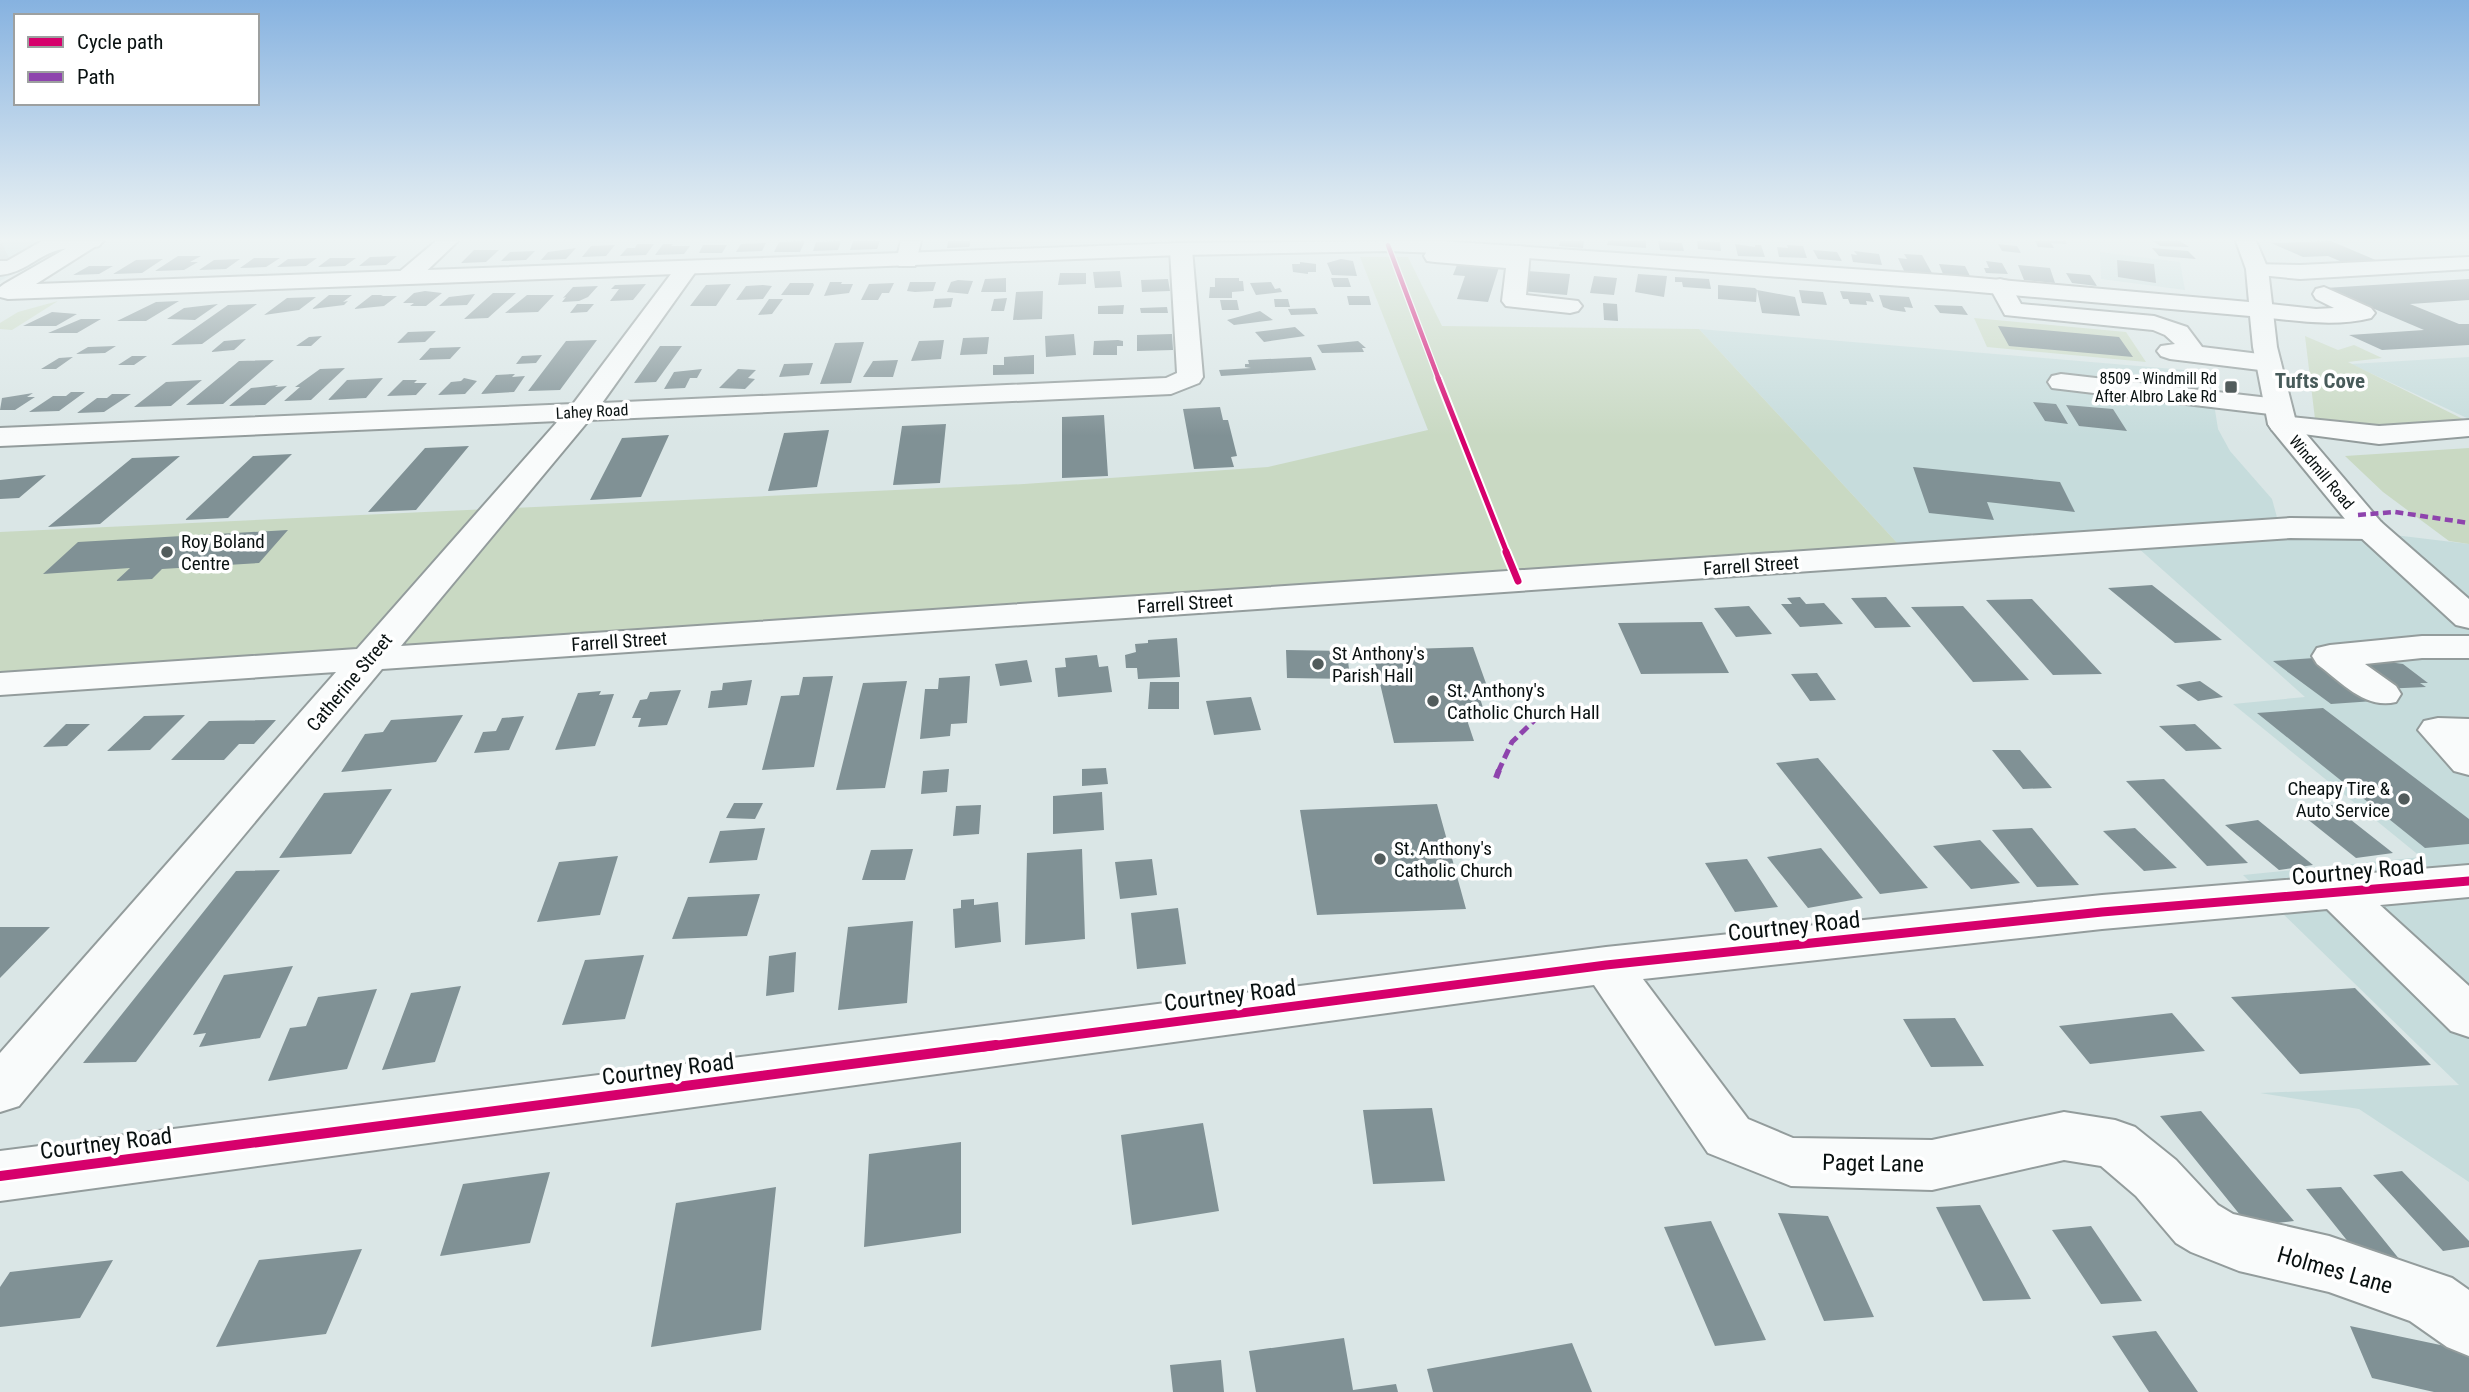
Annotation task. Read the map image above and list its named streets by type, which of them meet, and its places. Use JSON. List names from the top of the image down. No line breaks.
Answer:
{"streets":{"street":["Lahey Road","Windmill Road","Farrell Street","Catherine Street","Courtney Road","Paget Lane","Holmes Lane"]},"crossings":[["Lahey Road","Catherine Street"],["Windmill Road","Farrell Street"],["Farrell Street","Catherine Street"],["Courtney Road","Paget Lane"],["Paget Lane","Holmes Lane"]],"districts":["Tufts Cove"],"places":{"transit":["8509 - Windmill Rd After Albro Lake Rd"],"other":["Roy Boland Centre","St Anthony's Parish Hall","St. Anthony's Catholic Church Hall","Cheapy Tire & Auto Service","St. Anthony's Catholic Church"]},"legend":["Cycle path","Path"]}
